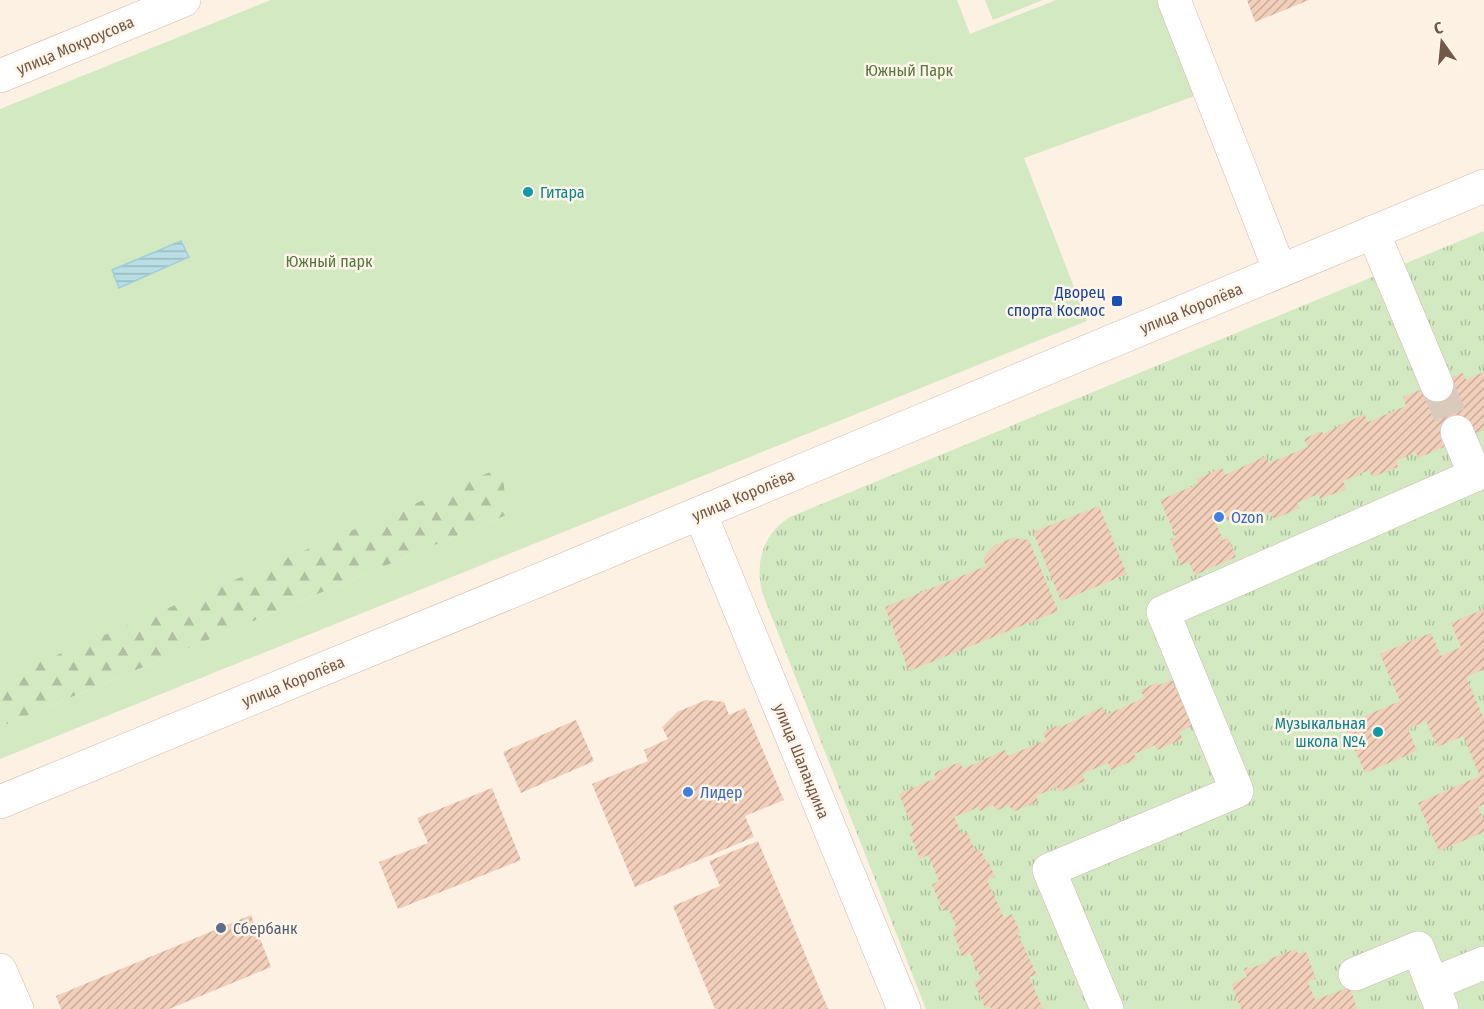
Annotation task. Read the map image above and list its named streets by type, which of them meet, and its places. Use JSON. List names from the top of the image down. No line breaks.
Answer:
{"streets":{"street":["улица Мокроусова","улица Королёва","улица Шаландина"]},"crossings":[["улица Королёва","улица Шаландина"]],"parks":["Южный Парк","Южный парк"],"places":{"other":["Гитара","Ozon","Музыкальная школа №4","Лидер","Сбербанк"],"transit":["Дворец спорта Космос"]},"north":"top"}
